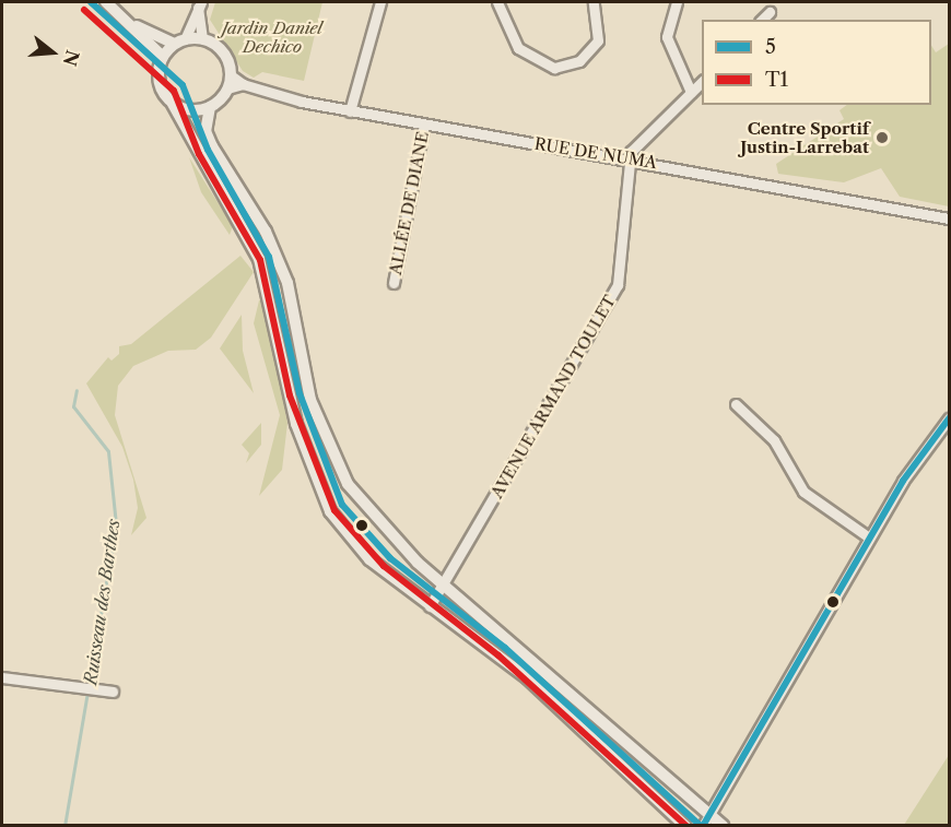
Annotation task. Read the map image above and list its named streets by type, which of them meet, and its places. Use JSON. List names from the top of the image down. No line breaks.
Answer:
{"streets":{"street":["RUE DE NUMA","ALLÉE DE DIANE","AVENUE ARMAND TOULET"]},"crossings":[["RUE DE NUMA","ALLÉE DE DIANE"],["RUE DE NUMA","AVENUE ARMAND TOULET"]],"water":["Ruisseau des Barthes"],"parks":["Jardin Daniel Dechico"],"places":["Centre Sportif Justin-Larrebat"],"lines":["transit line 5","transit line T1"],"legend":["5","T1"],"north":"right"}
